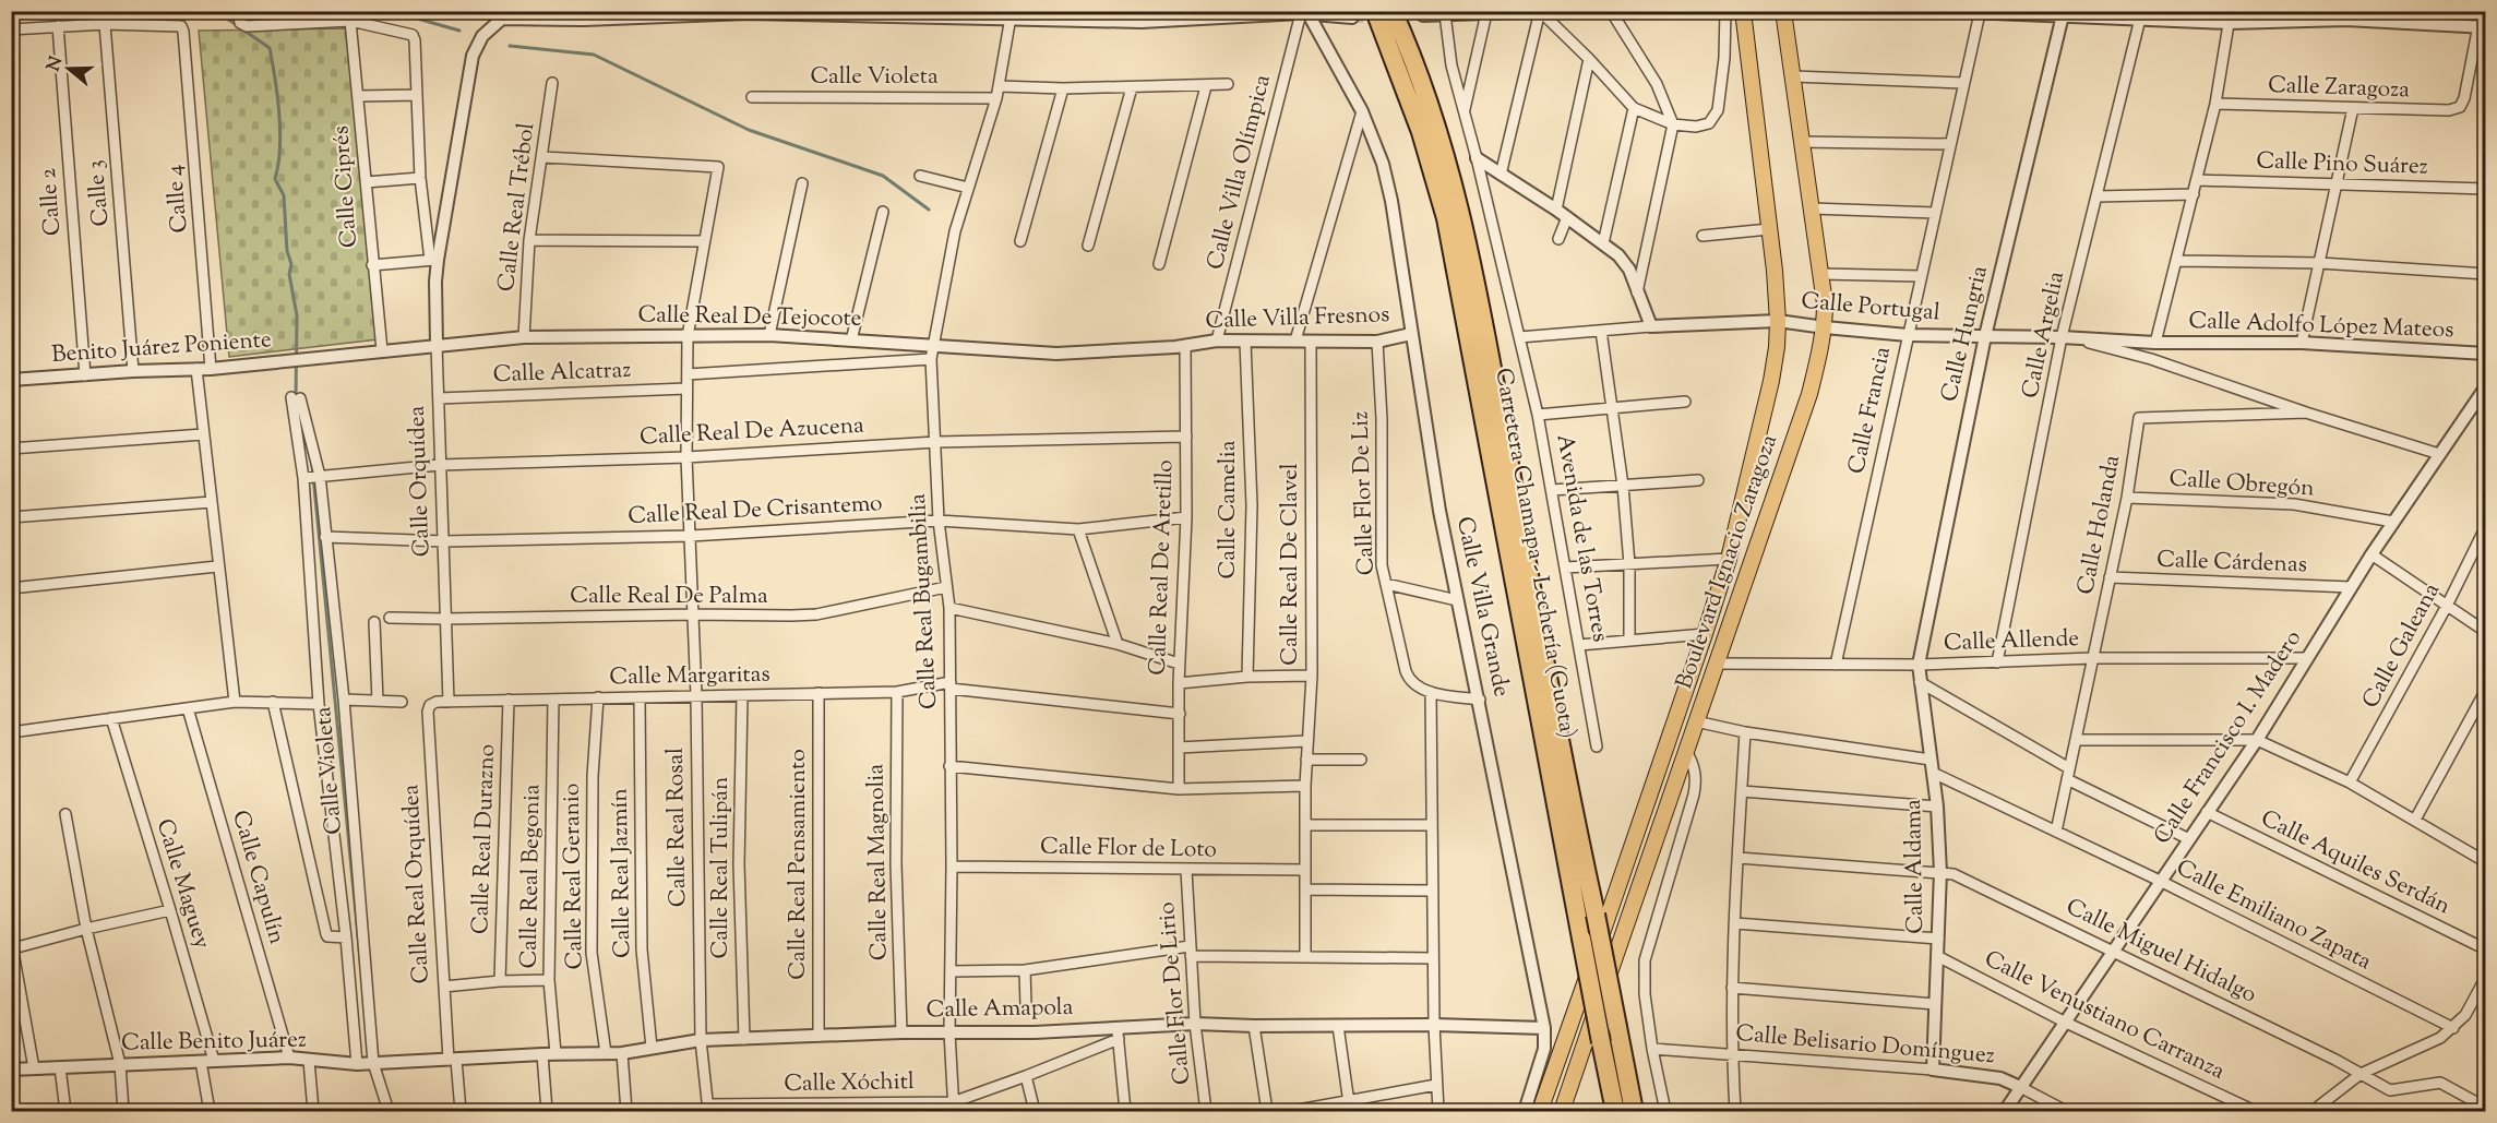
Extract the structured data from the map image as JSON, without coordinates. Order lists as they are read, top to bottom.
{
  "streets": {
    "highway": ["Carretera Chamapa - Lechería (Cuota)"],
    "main road": ["Boulevard Ignacio Zaragoza"],
    "street": [
      "Calle Violeta",
      "Calle Zaragoza",
      "Calle Pino Suárez",
      "Calle Villa Olímpica",
      "Calle Ciprés",
      "Calle 3",
      "Calle 4",
      "Calle 2",
      "Calle Real Trébol",
      "Calle Portugal",
      "Calle Real De Tejocote",
      "Calle Villa Fresnos",
      "Calle Adolfo López Mateos",
      "Calle Hungria",
      "Calle Argelia",
      "Benito Juárez Poniente",
      "Calle Alcatraz",
      "Calle Francia",
      "Calle Real De Azucena",
      "Calle Orquídea",
      "Calle Obregón",
      "Calle Flor De Liz",
      "Calle Camelia",
      "Calle Real De Crisantemo",
      "Calle Holanda",
      "Avenida de las Torres",
      "Calle Cárdenas",
      "Calle Real De Clavel",
      "Calle Real De Aretillo",
      "Calle Real De Palma",
      "Calle Real Bugambilia",
      "Calle Villa Grande",
      "Calle Allende",
      "Calle Galeana",
      "Calle Margaritas",
      "Calle Francisco I. Madero",
      "Calle Real Rosal",
      "Calle Real Durazno",
      "Calle Flor de Loto",
      "Calle Real Magnolia",
      "Calle Aquiles Serdán",
      "Calle Real Pensamiento",
      "Calle Aldama",
      "Calle Real Tulipán",
      "Calle Real Jazmín",
      "Calle Real Begonia",
      "Calle Real Geranio",
      "Calle Capulín",
      "Calle Maguey",
      "Calle Real Orquídea",
      "Calle Emiliano Zapata",
      "Calle Miguel Hidalgo",
      "Calle Flor De Lirio",
      "Calle Amapola",
      "Calle Venustiano Carranza",
      "Calle Benito Juárez",
      "Calle Belisario Domínguez",
      "Calle Xóchitl"
    ]
  },
  "crossings": [
    ["Calle Violeta", "Calle Real De Azucena"],
    ["Calle Violeta", "Calle Real De Crisantemo"],
    ["Calle Violeta", "Calle Real Bugambilia"],
    ["Calle Violeta", "Calle Benito Juárez"],
    ["Calle Villa Olímpica", "Calle Villa Fresnos"],
    ["Calle Villa Olímpica", "Calle Villa Grande"],
    ["Calle Ciprés", "Calle Real De Tejocote"],
    ["Calle 3", "Calle 4"],
    ["Calle 3", "Benito Juárez Poniente"],
    ["Calle 4", "Benito Juárez Poniente"],
    ["Calle 2", "Benito Juárez Poniente"],
    ["Calle Real Trébol", "Calle Real De Tejocote"],
    ["Calle Real Trébol", "Calle Real Rosal"],
    ["Calle Portugal", "Calle Adolfo López Mateos"],
    ["Calle Portugal", "Calle Hungria"],
    ["Calle Portugal", "Calle Argelia"],
    ["Calle Portugal", "Calle Francia"],
    ["Calle Portugal", "Boulevard Ignacio Zaragoza"],
    ["Calle Real De Tejocote", "Calle Villa Fresnos"],
    ["Calle Real De Tejocote", "Benito Juárez Poniente"],
    ["Calle Real De Tejocote", "Calle Orquídea"],
    ["Calle Real De Tejocote", "Calle Real De Aretillo"],
    ["Calle Real De Tejocote", "Calle Real Bugambilia"],
    ["Calle Real De Tejocote", "Calle Real Rosal"],
    ["Calle Villa Fresnos", "Calle Flor De Liz"],
    ["Calle Villa Fresnos", "Calle Camelia"],
    ["Calle Villa Fresnos", "Calle Real De Clavel"],
    ["Calle Villa Fresnos", "Calle Real De Aretillo"],
    ["Calle Villa Fresnos", "Calle Villa Grande"],
    ["Calle Hungria", "Calle Allende"],
    ["Calle Hungria", "Calle Aldama"],
    ["Calle Argelia", "Calle Allende"],
    ["Calle Alcatraz", "Calle Orquídea"],
    ["Calle Alcatraz", "Calle Real Rosal"],
    ["Calle Francia", "Calle Allende"],
    ["Calle Real De Azucena", "Calle Orquídea"],
    ["Calle Real De Azucena", "Calle Real De Aretillo"],
    ["Calle Real De Azucena", "Calle Real Bugambilia"],
    ["Calle Real De Azucena", "Calle Real Rosal"],
    ["Calle Orquídea", "Calle Real De Crisantemo"],
    ["Calle Orquídea", "Calle Real De Palma"],
    ["Calle Orquídea", "Calle Margaritas"],
    ["Calle Obregón", "Calle Holanda"],
    ["Calle Obregón", "Calle Francisco I. Madero"],
    ["Calle Real De Crisantemo", "Calle Real De Aretillo"],
    ["Calle Real De Crisantemo", "Calle Real Bugambilia"],
    ["Calle Real De Crisantemo", "Calle Real Rosal"],
    ["Calle Holanda", "Calle Cárdenas"],
    ["Calle Holanda", "Calle Allende"],
    ["Calle Holanda", "Calle Emiliano Zapata"],
    ["Boulevard Ignacio Zaragoza", "Calle Allende"],
    ["Calle Cárdenas", "Calle Francisco I. Madero"],
    ["Calle Real De Clavel", "Calle Flor de Loto"],
    ["Calle Real De Aretillo", "Calle Margaritas"],
    ["Calle Real De Palma", "Calle Real Bugambilia"],
    ["Calle Real De Palma", "Calle Real Rosal"],
    ["Calle Real Bugambilia", "Calle Margaritas"],
    ["Calle Real Bugambilia", "Calle Flor de Loto"],
    ["Calle Real Bugambilia", "Calle Amapola"],
    ["Calle Real Bugambilia", "Calle Xóchitl"],
    ["Calle Villa Grande", "Calle Amapola"],
    ["Calle Allende", "Calle Francisco I. Madero"],
    ["Calle Allende", "Calle Aldama"],
    ["Calle Margaritas", "Calle Real Rosal"],
    ["Calle Margaritas", "Calle Real Durazno"],
    ["Calle Margaritas", "Calle Real Magnolia"],
    ["Calle Margaritas", "Calle Real Pensamiento"],
    ["Calle Margaritas", "Calle Real Tulipán"],
    ["Calle Margaritas", "Calle Real Jazmín"],
    ["Calle Margaritas", "Calle Real Begonia"],
    ["Calle Margaritas", "Calle Real Geranio"],
    ["Calle Margaritas", "Calle Real Orquídea"],
    ["Calle Francisco I. Madero", "Calle Aquiles Serdán"],
    ["Calle Francisco I. Madero", "Calle Emiliano Zapata"],
    ["Calle Francisco I. Madero", "Calle Miguel Hidalgo"],
    ["Calle Francisco I. Madero", "Calle Venustiano Carranza"],
    ["Calle Francisco I. Madero", "Calle Belisario Domínguez"],
    ["Calle Real Rosal", "Calle Amapola"],
    ["Calle Real Rosal", "Calle Xóchitl"],
    ["Calle Flor de Loto", "Calle Flor De Lirio"],
    ["Calle Real Magnolia", "Calle Amapola"],
    ["Calle Real Pensamiento", "Calle Amapola"],
    ["Calle Aldama", "Calle Emiliano Zapata"],
    ["Calle Aldama", "Calle Miguel Hidalgo"],
    ["Calle Aldama", "Calle Venustiano Carranza"],
    ["Calle Aldama", "Calle Belisario Domínguez"],
    ["Calle Real Tulipán", "Calle Amapola"],
    ["Calle Real Jazmín", "Calle Amapola"],
    ["Calle Real Begonia", "Calle Amapola"],
    ["Calle Real Geranio", "Calle Amapola"],
    ["Calle Capulín", "Calle Benito Juárez"],
    ["Calle Maguey", "Calle Benito Juárez"],
    ["Calle Real Orquídea", "Calle Amapola"],
    ["Calle Real Orquídea", "Calle Benito Juárez"],
    ["Calle Flor De Lirio", "Calle Amapola"],
    ["Calle Amapola", "Calle Benito Juárez"],
    ["Calle Amapola", "Calle Xóchitl"]
  ],
  "north": "left"
}
